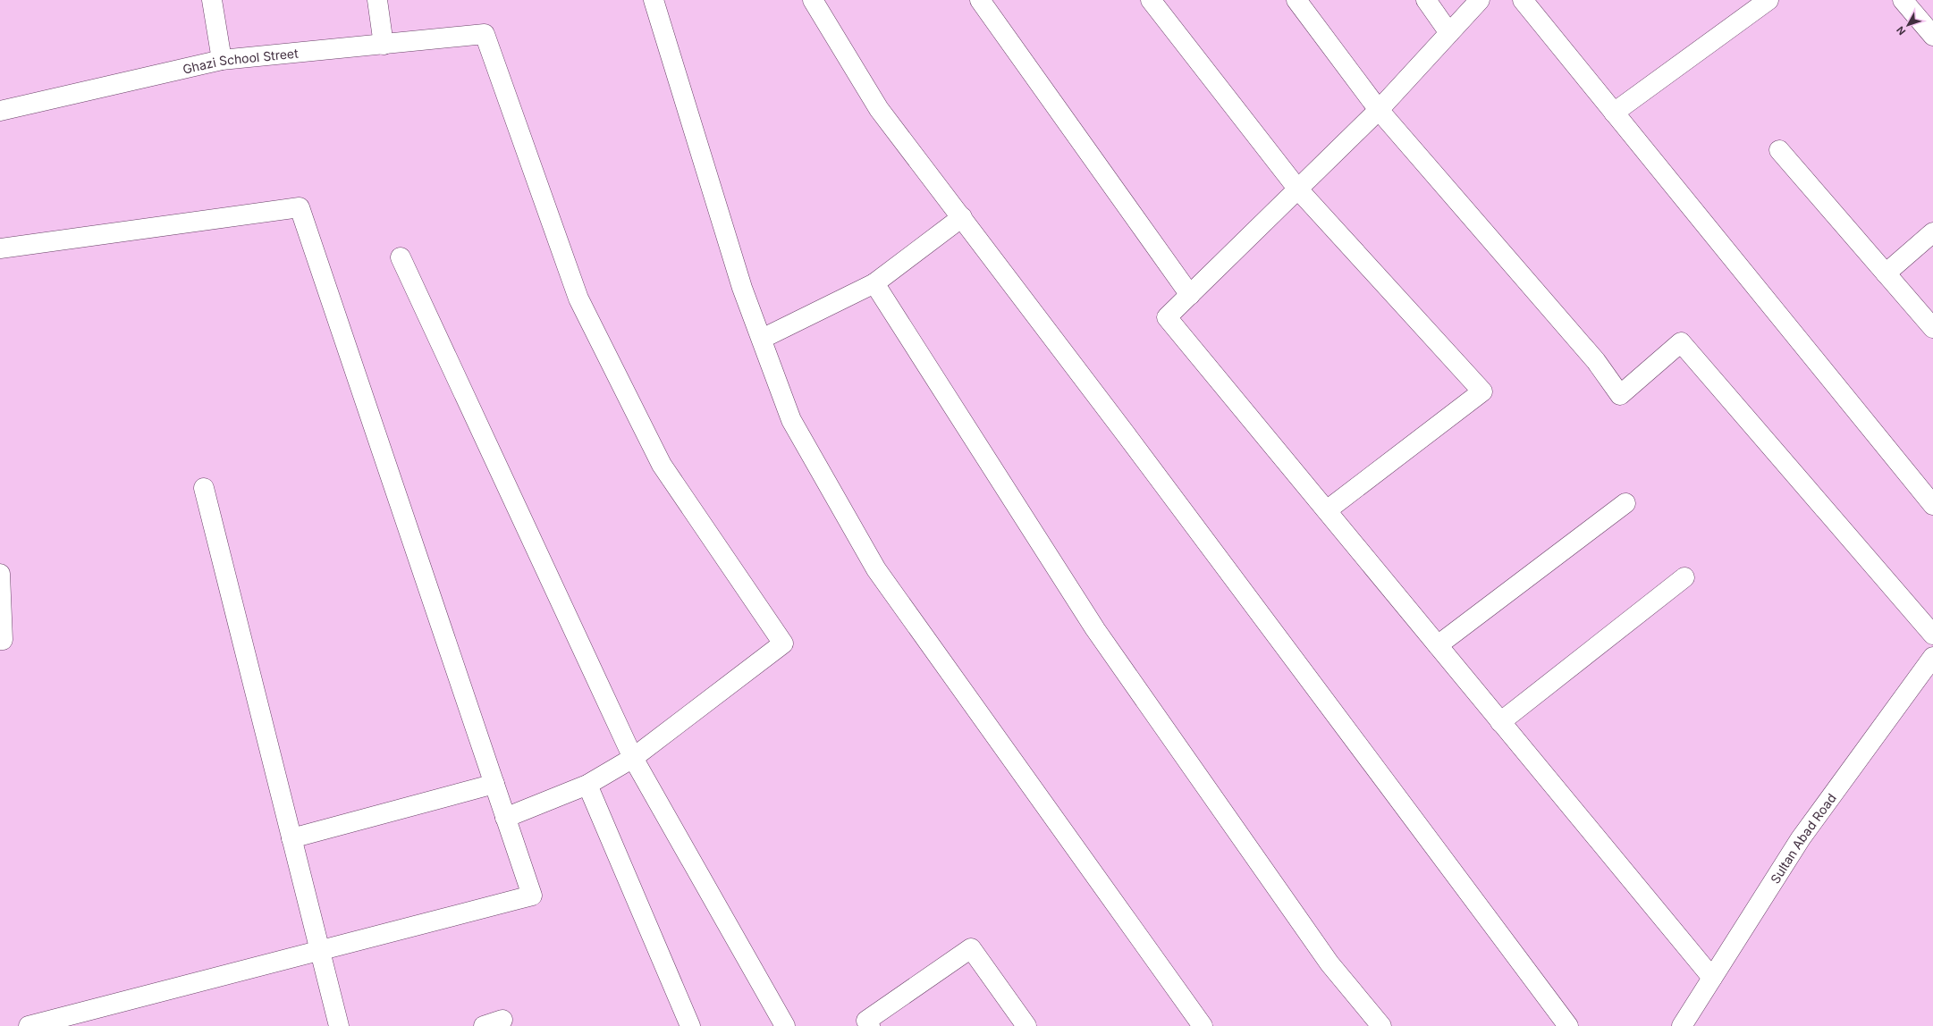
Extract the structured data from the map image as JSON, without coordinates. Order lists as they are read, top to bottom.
{
  "streets": {
    "street": ["Ghazi School Street", "Sultan Abad Road"]
  },
  "north": "bottom left"
}
